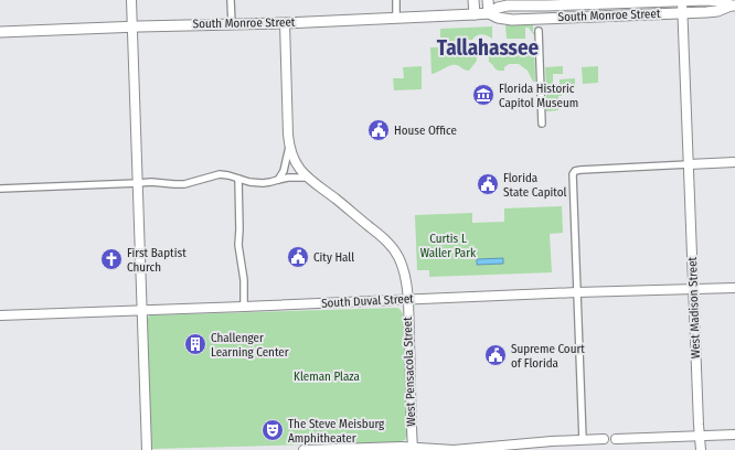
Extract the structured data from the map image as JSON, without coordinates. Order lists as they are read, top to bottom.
{
  "streets": {
    "main road": [
      "South Monroe Street",
      "South Duval Street",
      "West Madison Street",
      "West Pensacola Street"
    ]
  },
  "crossings": [
    ["South Monroe Street", "West Madison Street"],
    ["South Duval Street", "West Madison Street"],
    ["South Duval Street", "West Pensacola Street"]
  ],
  "districts": ["Tallahassee"],
  "parks": ["Curtis L Waller Park", "Kleman Plaza"],
  "places": {
    "museum": ["Florida Historic Capitol Museum"],
    "public building": [
      "House Office",
      "Florida State Capitol",
      "City Hall",
      "Supreme Court of Florida"
    ],
    "church": ["First Baptist Church"],
    "building": ["Challenger Learning Center"],
    "theatre": ["The Steve Meisburg Amphitheater"]
  }
}
